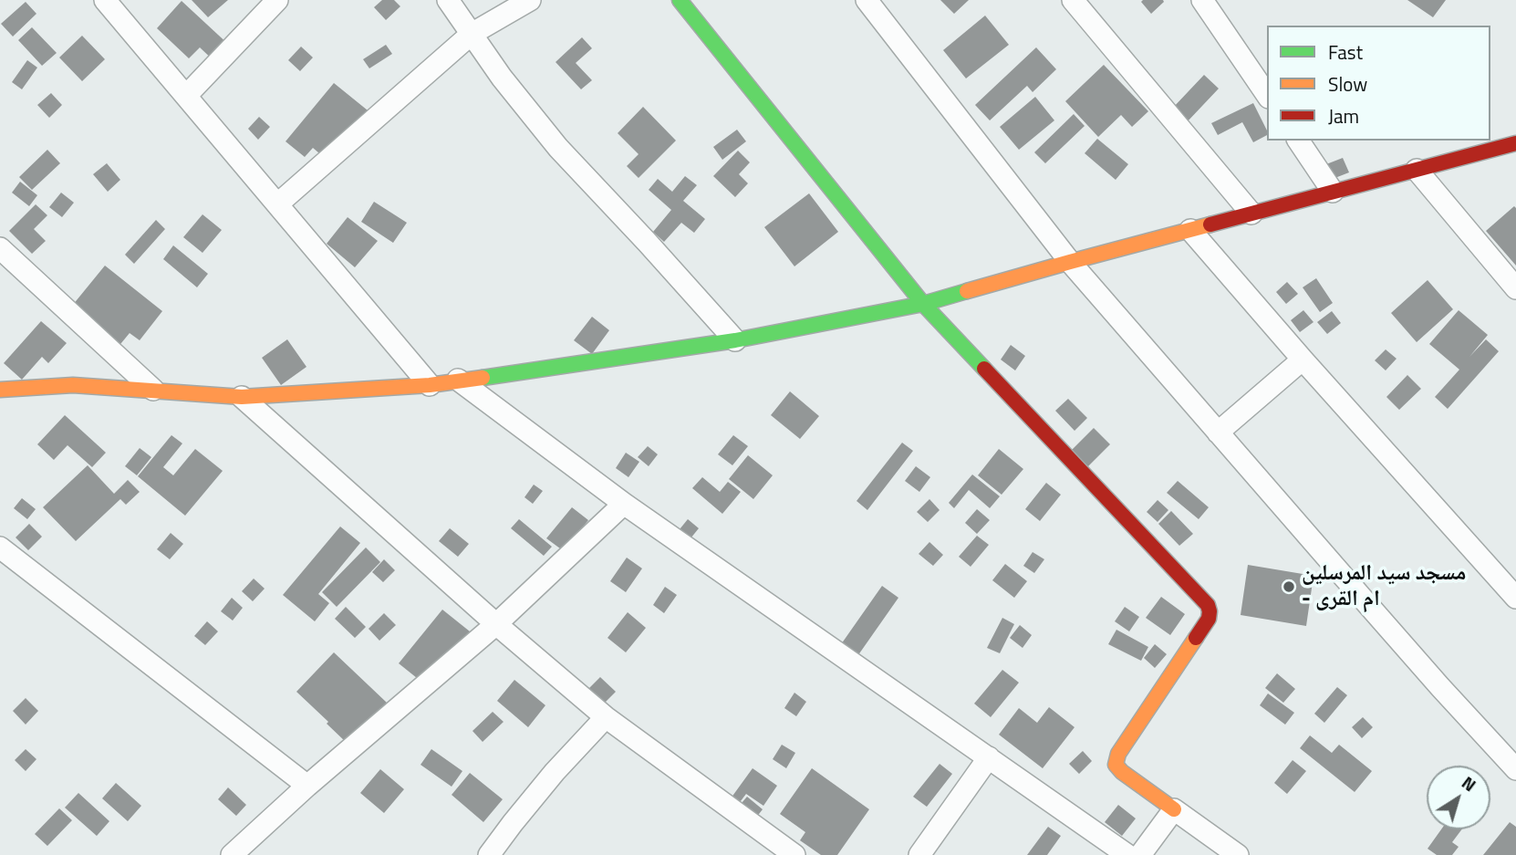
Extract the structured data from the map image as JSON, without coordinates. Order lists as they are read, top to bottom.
{
  "places": ["مسجد سيد المرسلين - ام القرى"],
  "legend": ["Fast", "Slow", "Jam"],
  "north": "top right"
}
